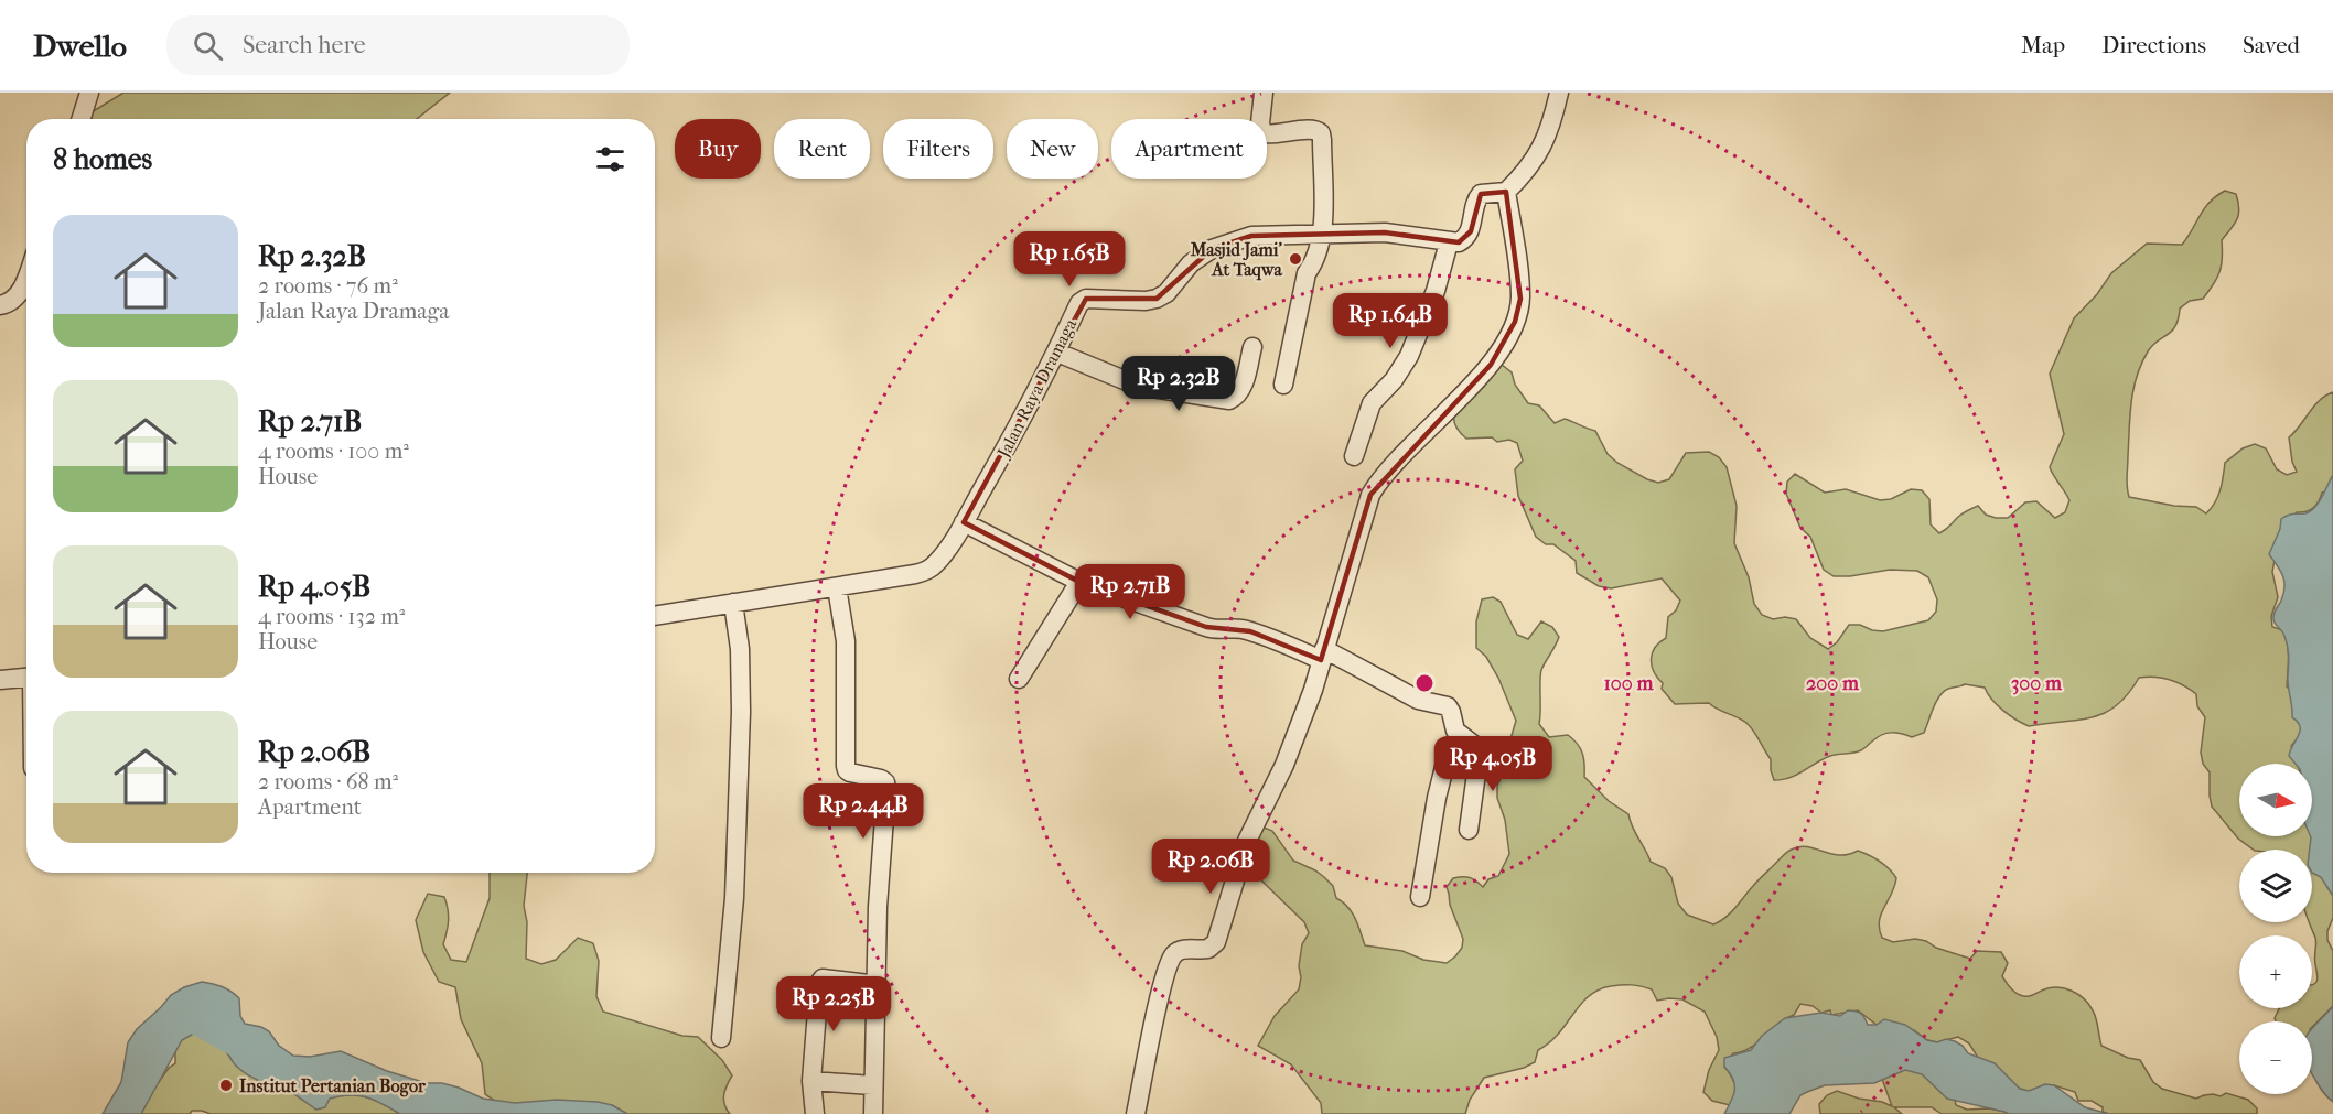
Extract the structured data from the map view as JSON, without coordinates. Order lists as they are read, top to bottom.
{
  "streets": {
    "street": ["Jalan Raya Dramaga"]
  },
  "places": ["Masjid Jami' At Taqwa", "Institut Pertanian Bogor"],
  "north": "right",
  "page": {
    "header": "Dwello",
    "search": "Search here",
    "nav": ["Map", "Directions", "Saved"],
    "chip": [
      "Buy",
      "Rent",
      "Filters",
      "New",
      "Apartment"
    ],
    "heading": "8 homes",
    "list": [
      {
        "name": "Rp 2.32B",
        "note": "2 rooms · 76 m² · Jalan Raya Dramaga"
      },
      {
        "name": "Rp 2.71B",
        "note": "4 rooms · 100 m² · House"
      },
      {
        "name": "Rp 4.05B",
        "note": "4 rooms · 132 m² · House"
      },
      {
        "name": "Rp 2.06B",
        "note": "2 rooms · 68 m² · Apartment"
      }
    ],
    "price": [
      "Rp 1.65B",
      "Rp 1.64B",
      "Rp 2.32B",
      "Rp 2.71B",
      "Rp 4.05B",
      "Rp 2.44B",
      "Rp 2.06B",
      "Rp 2.25B"
    ],
    "map_buttons": ["+", "−"]
  },
  "rings": ["100 m", "200 m", "300 m"]
}
